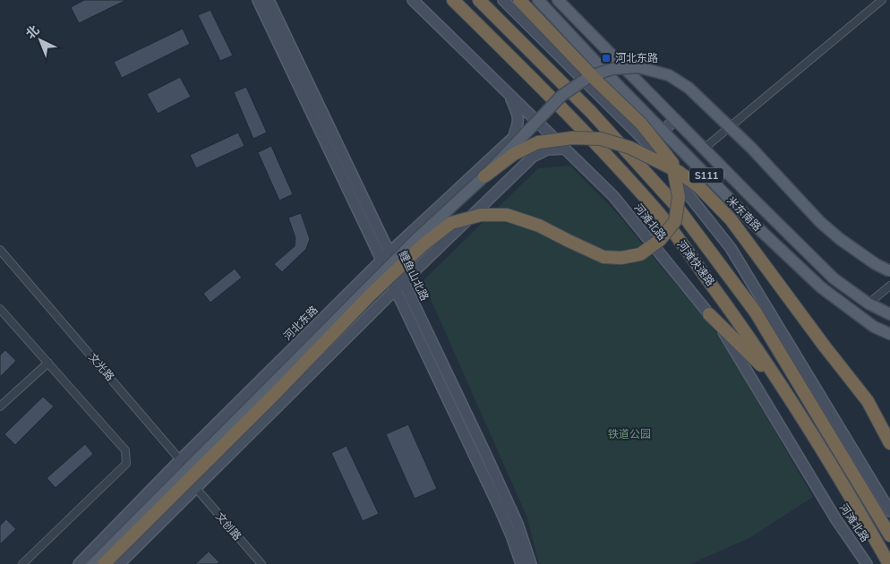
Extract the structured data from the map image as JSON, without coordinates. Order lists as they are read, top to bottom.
{
  "streets": {
    "highway": ["河滩快速路"],
    "main road": [
      "S111",
      "米东南路",
      "河滩北路",
      "鲤鱼山北路",
      "河北东路"
    ],
    "street": ["文光路", "文创路"]
  },
  "crossings": [
    ["河滩北路", "河北东路"],
    ["鲤鱼山北路", "河北东路"],
    ["河北东路", "文光路"],
    ["文光路", "文创路"]
  ],
  "parks": ["铁道公园"],
  "places": {
    "transit": ["河北东路"]
  },
  "north": "top left"
}
